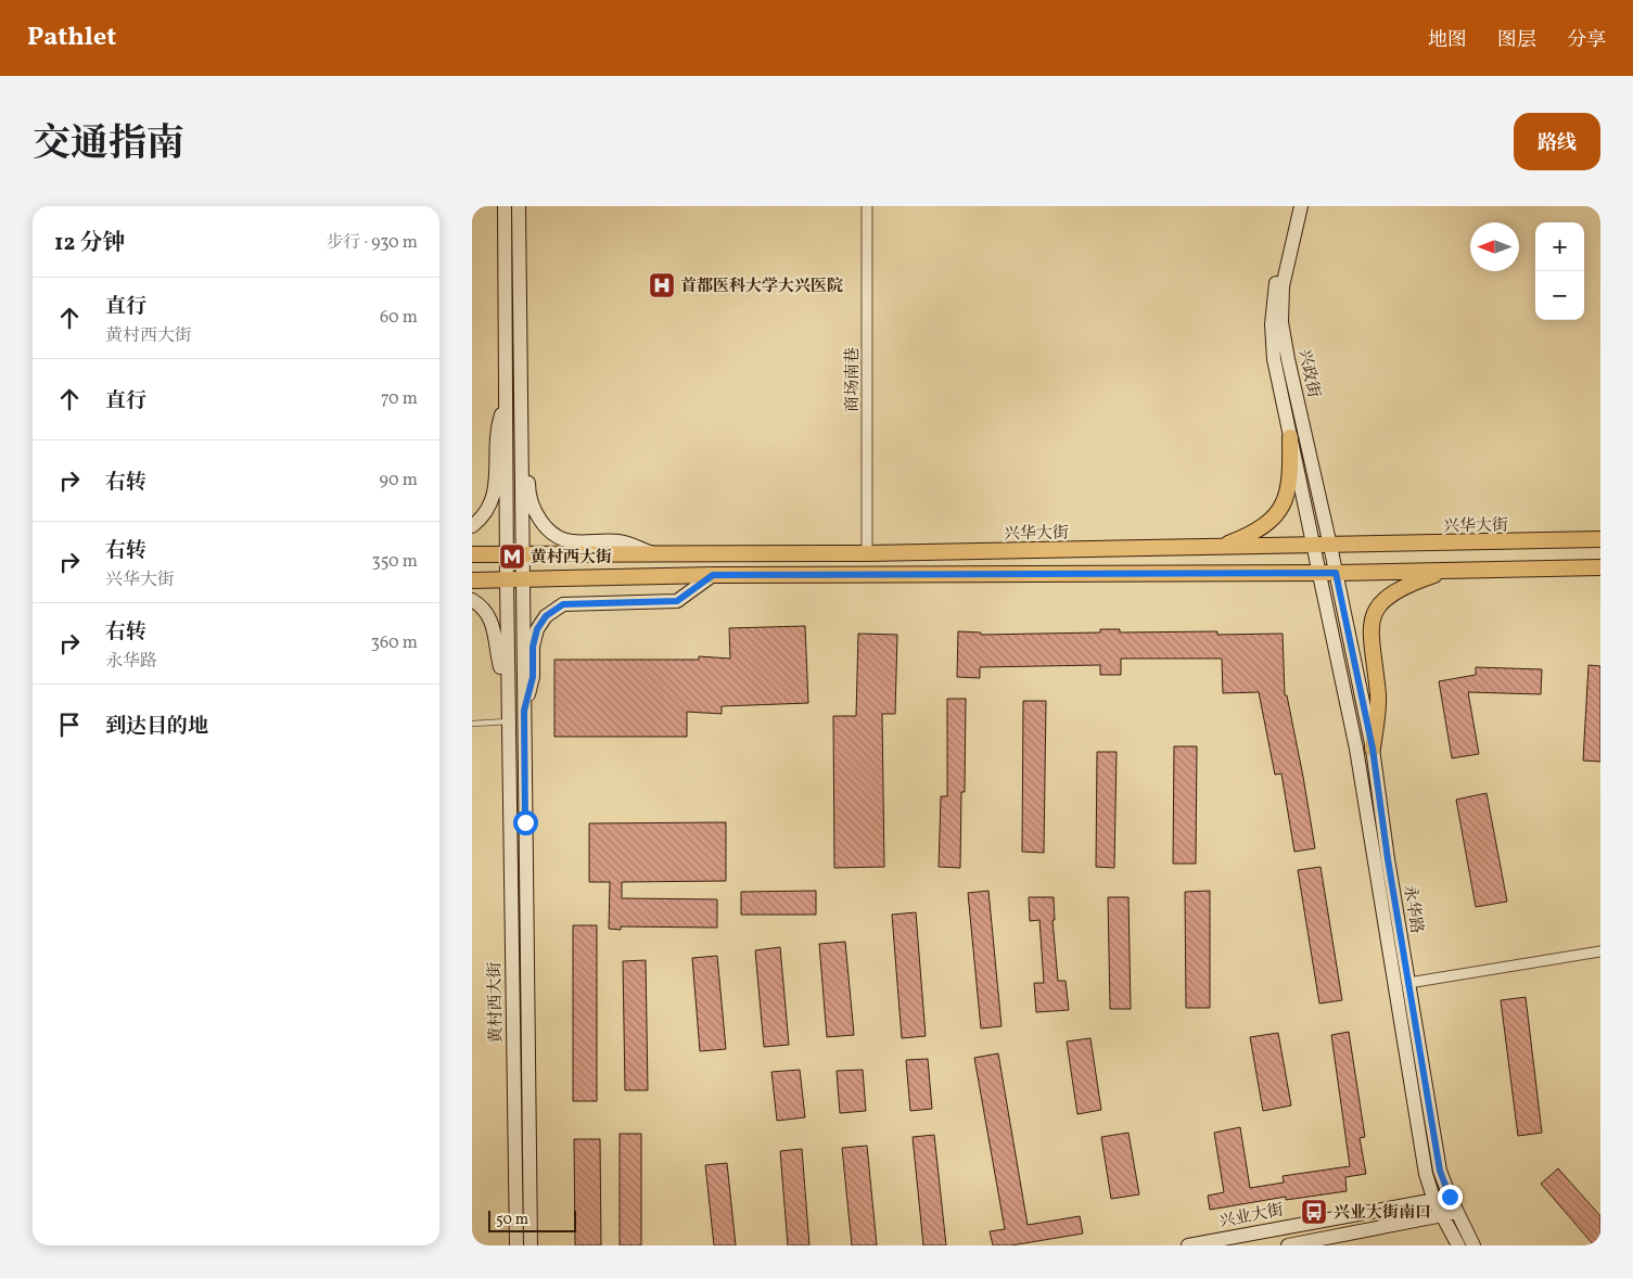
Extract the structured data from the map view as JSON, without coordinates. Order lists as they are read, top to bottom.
{
  "streets": {
    "main road": ["兴华大街"],
    "street": [
      "兴政街",
      "商场南巷",
      "永华路",
      "黄村西大街",
      "兴业大街"
    ]
  },
  "crossings": [
    ["兴政街", "兴华大街"],
    ["兴政街", "永华路"],
    ["商场南巷", "兴华大街"],
    ["兴华大街", "永华路"],
    ["兴华大街", "黄村西大街"],
    ["永华路", "兴业大街"]
  ],
  "places": {
    "hospital": ["首都医科大学大兴医院"],
    "metro station": ["黄村西大街"],
    "bus stop": ["兴业大街南口"]
  },
  "scale_bar": "50 m",
  "north": "left",
  "page": {
    "header": "Pathlet",
    "nav": ["地图", "图层", "分享"],
    "title": "交通指南",
    "buttons": "路线",
    "heading": ["12 分钟", "步行 · 930 m"],
    "map_buttons": ["+", "−"],
    "list": [
      ["直行", "黄村西大街", "60 m"],
      ["直行", "70 m"],
      ["右转", "90 m"],
      ["右转", "兴华大街", "350 m"],
      ["右转", "永华路", "360 m"],
      "到达目的地"
    ],
    "scale": "50 m"
  }
}
